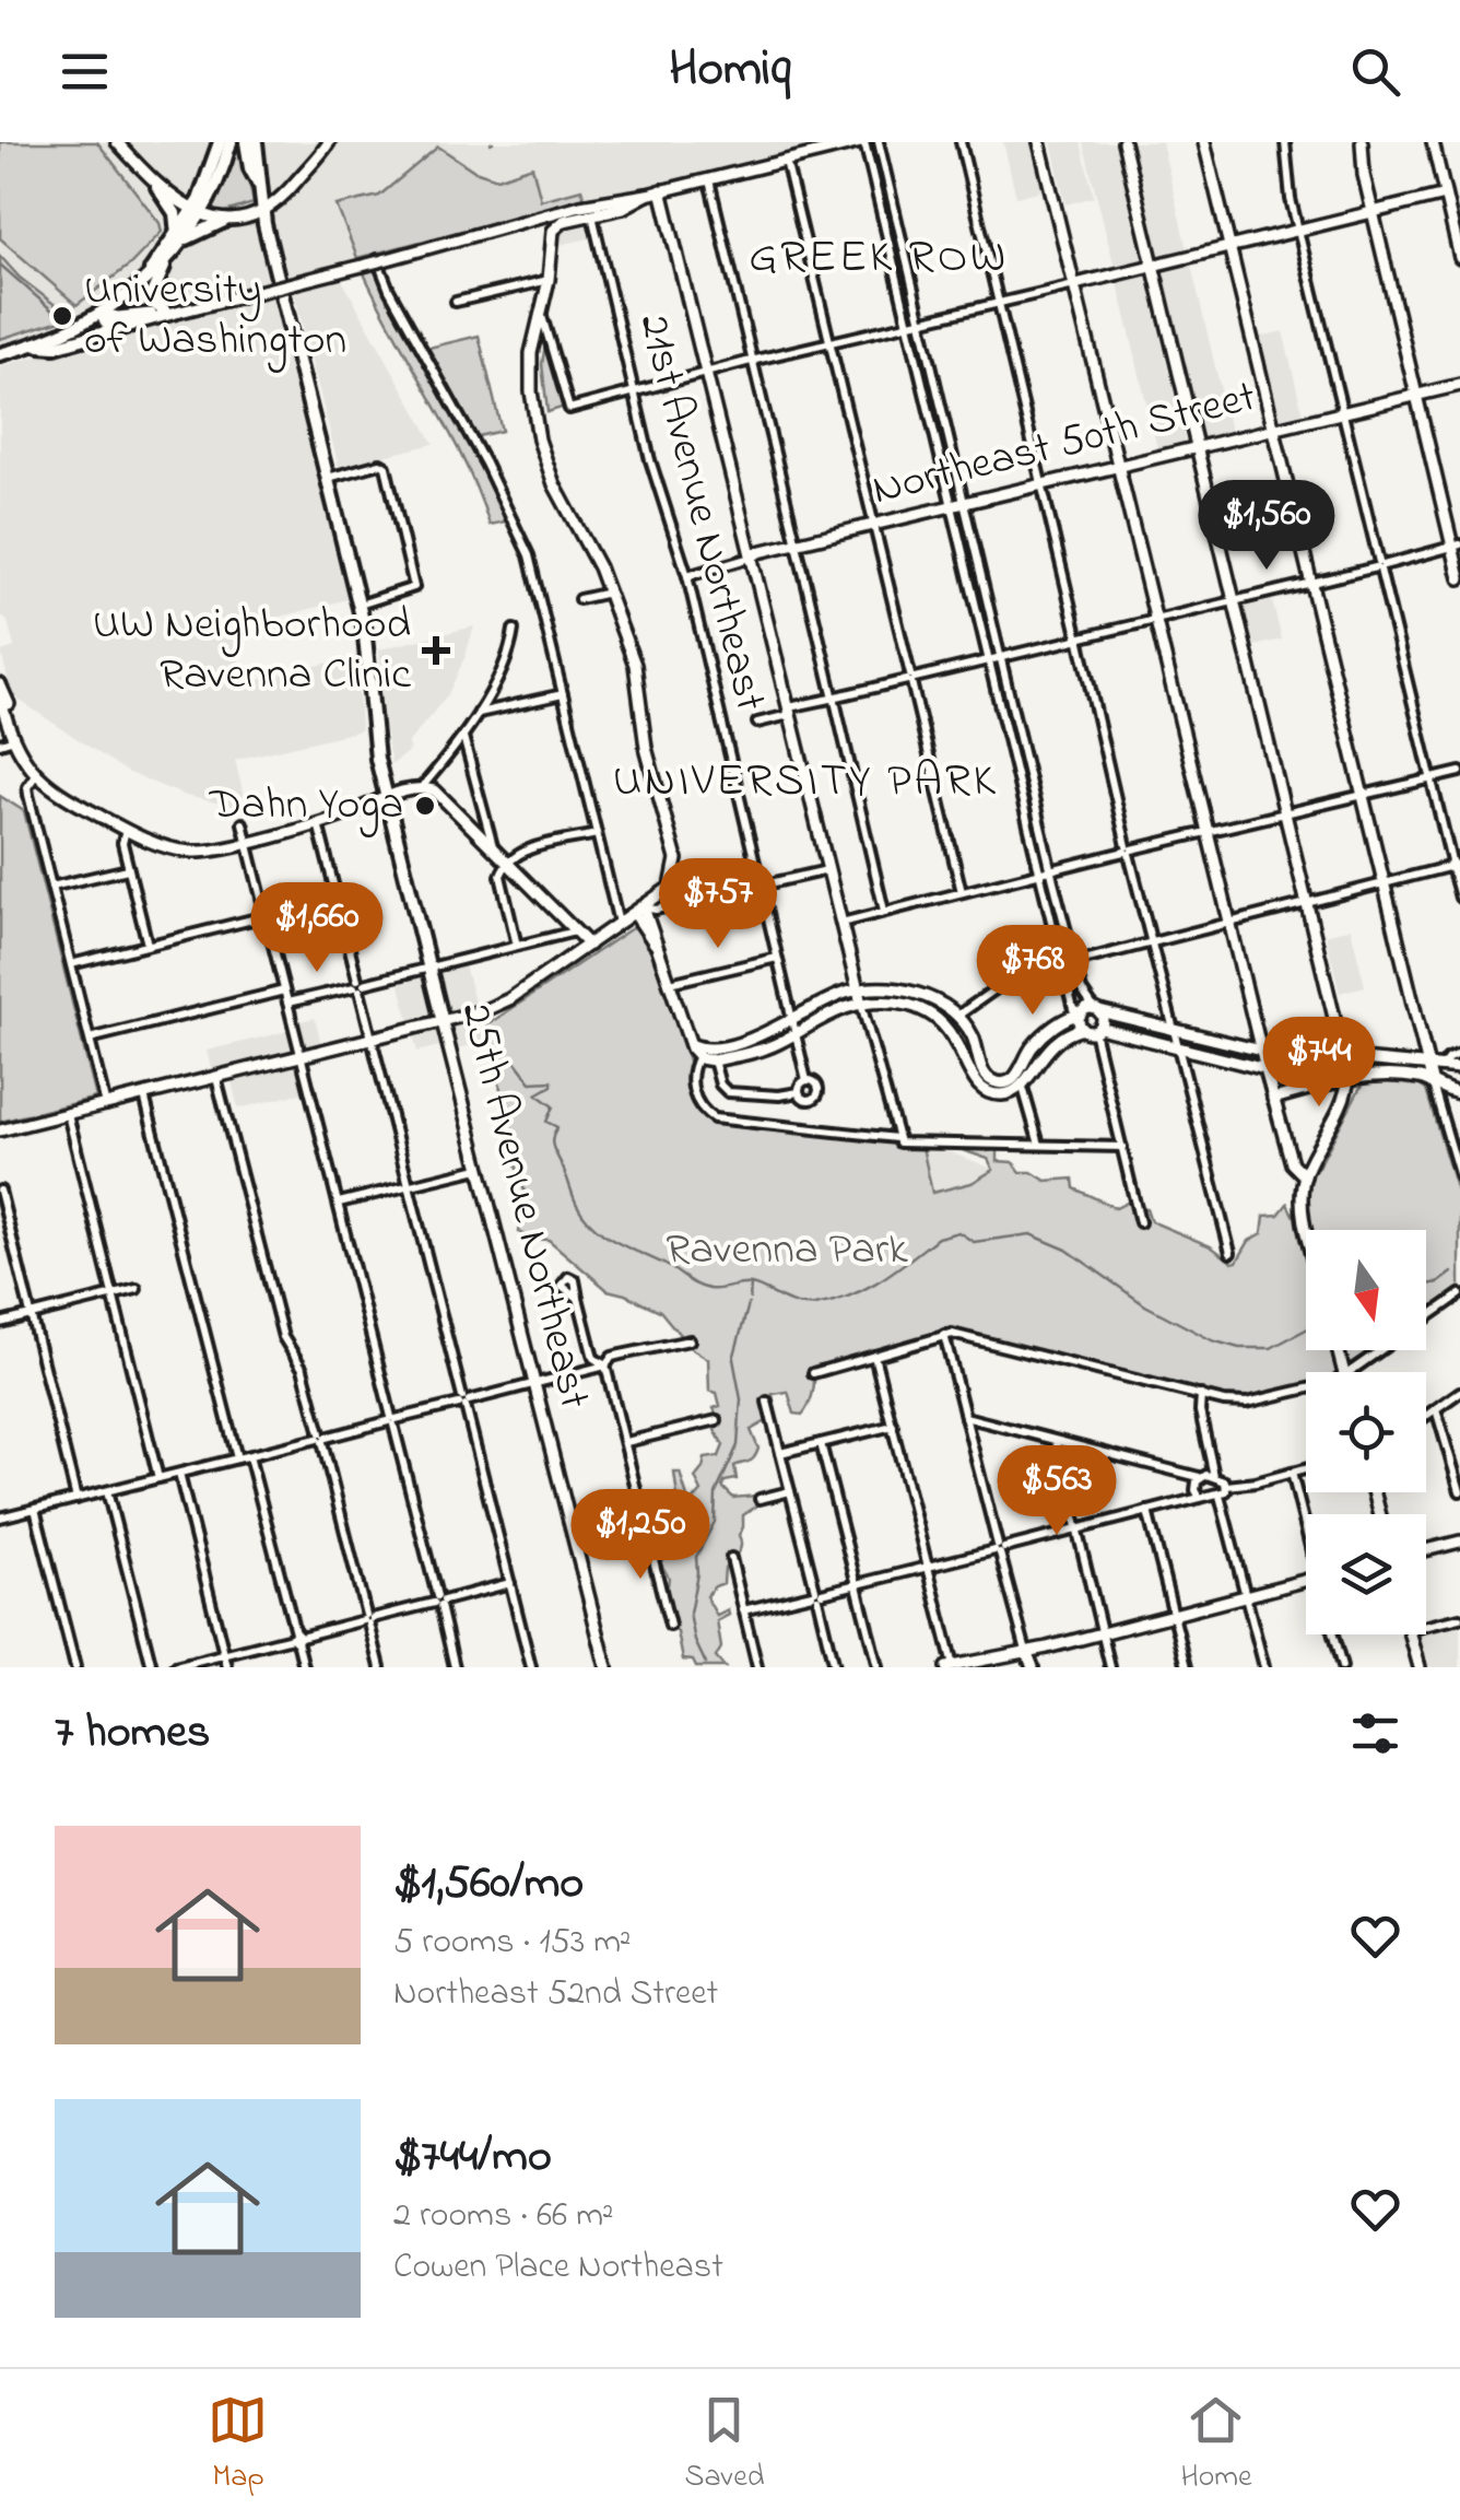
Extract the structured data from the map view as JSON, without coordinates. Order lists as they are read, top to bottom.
{
  "streets": {
    "main road": ["Northeast 50th Street", "25th Avenue Northeast"],
    "street": ["21st Avenue Northeast"]
  },
  "crossings": [
    ["Northeast 50th Street", "21st Avenue Northeast"]
  ],
  "districts": ["GREEK ROW", "UNIVERSITY PARK"],
  "parks": ["Ravenna Park"],
  "places": {
    "other": ["University of Washington", "Dahn Yoga"],
    "health": ["UW Neighborhood Ravenna Clinic"]
  },
  "north": "bottom",
  "page": {
    "header": "Homiq",
    "price": [
      "$1,560",
      "$757",
      "$1,660",
      "$768",
      "$744",
      "$563",
      "$1,250"
    ],
    "heading": "7 homes",
    "list": [
      {
        "name": "$1,560/mo",
        "note": "5 rooms · 153 m² · Northeast 52nd Street"
      },
      {
        "name": "$744/mo",
        "note": "2 rooms · 66 m² · Cowen Place Northeast"
      }
    ],
    "tabs": ["Map", "Saved", "Home"]
  }
}
